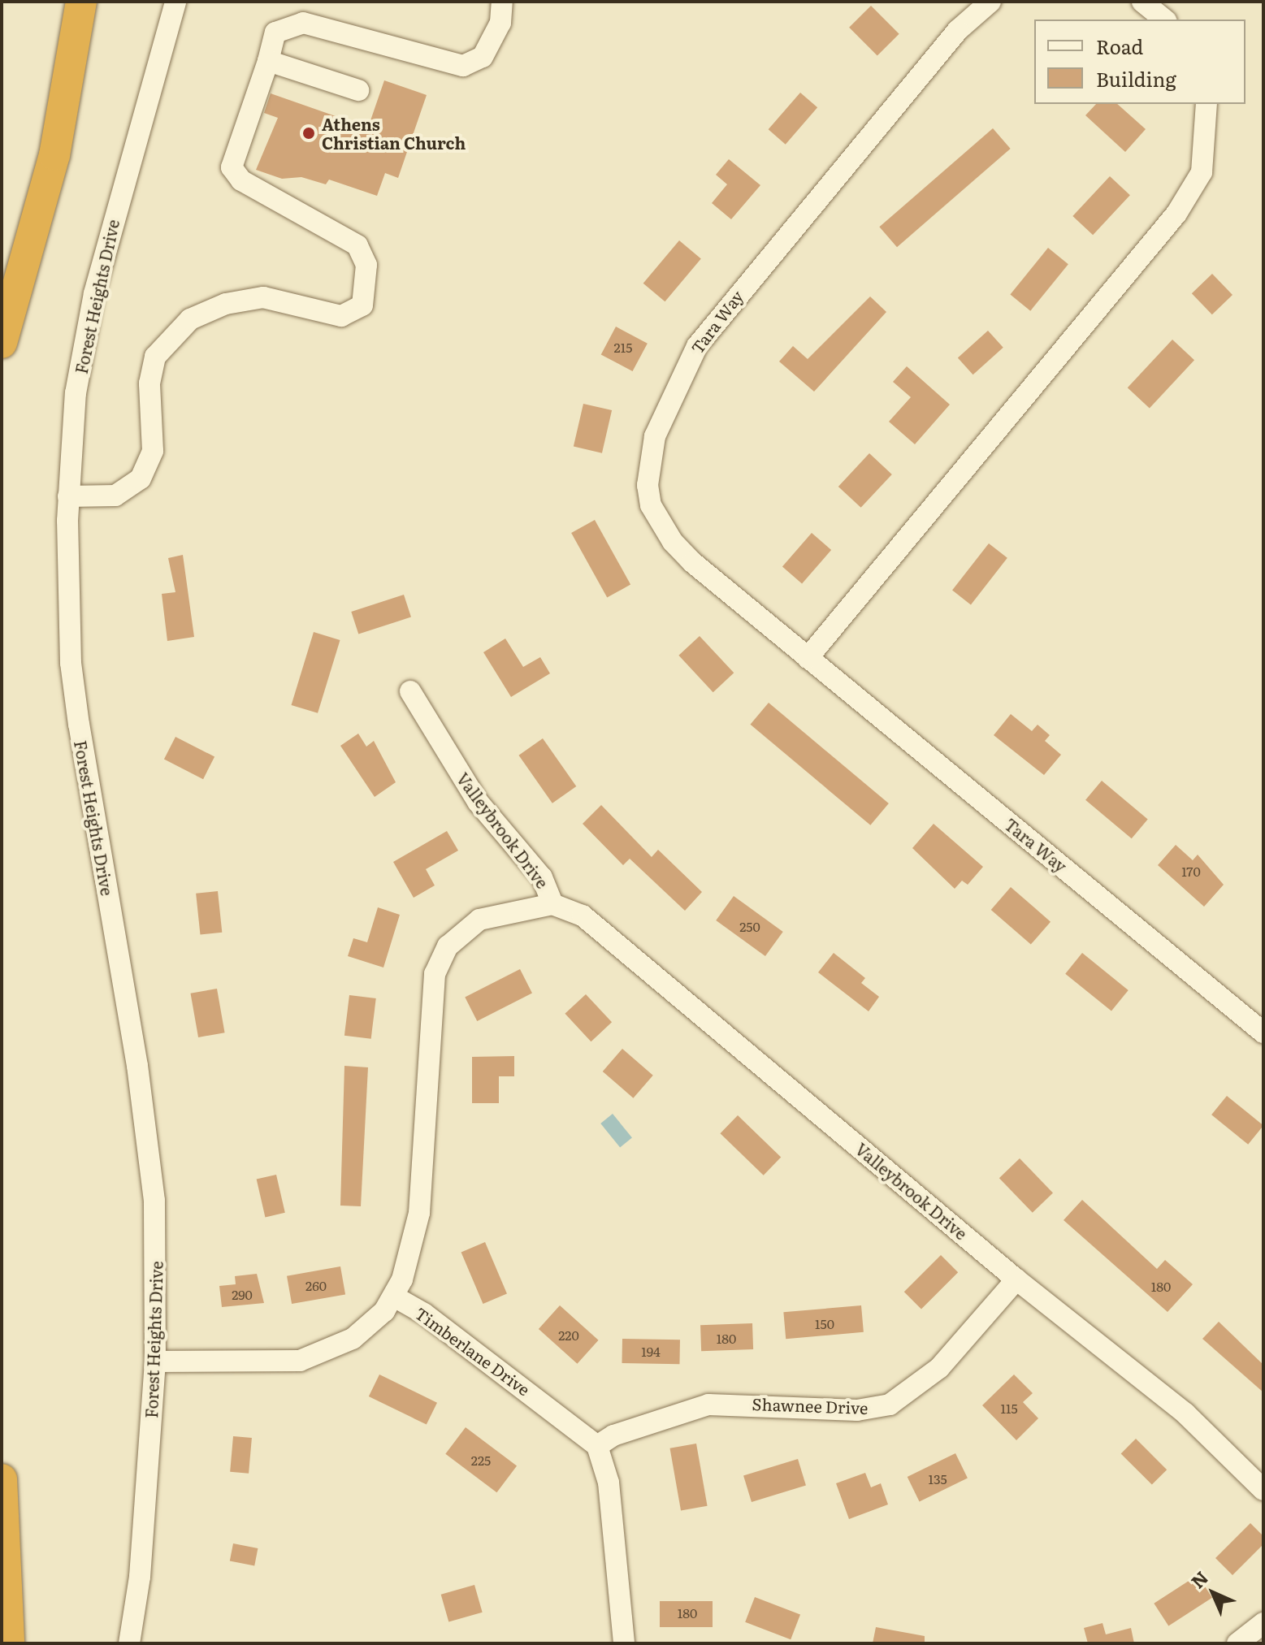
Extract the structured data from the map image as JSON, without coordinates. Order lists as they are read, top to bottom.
{
  "streets": {
    "street": [
      "Forest Heights Drive",
      "Tara Way",
      "Valleybrook Drive",
      "Timberlane Drive",
      "Shawnee Drive"
    ]
  },
  "crossings": [
    ["Valleybrook Drive", "Timberlane Drive"],
    ["Valleybrook Drive", "Shawnee Drive"],
    ["Timberlane Drive", "Shawnee Drive"]
  ],
  "places": ["Athens Christian Church"],
  "house_numbers": [
    "215",
    "170",
    "250",
    "260",
    "180",
    "290",
    "150",
    "220",
    "180",
    "194",
    "115",
    "225",
    "135",
    "180"
  ],
  "legend": ["Road", "Building"],
  "north": "top left"
}
